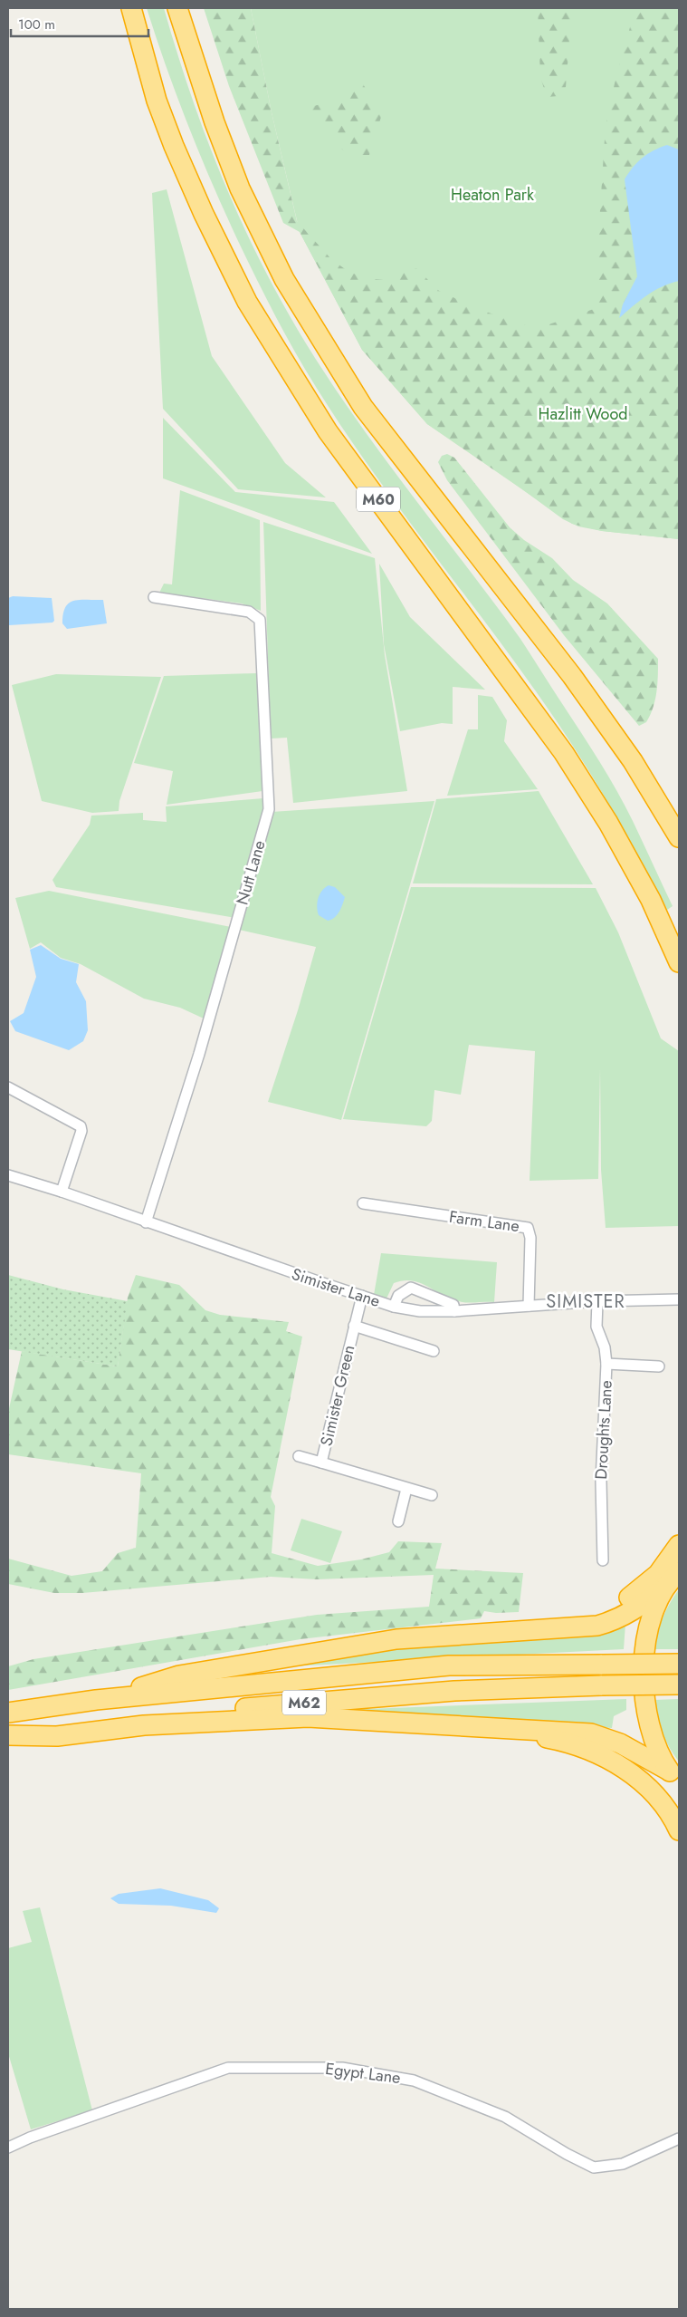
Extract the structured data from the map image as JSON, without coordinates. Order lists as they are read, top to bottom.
{
  "streets": {
    "highway": ["M60", "M62"],
    "street": [
      "Nutt Lane",
      "Farm Lane",
      "Simister Lane",
      "Simister Green",
      "Droughts Lane",
      "Egypt Lane"
    ]
  },
  "crossings": [
    ["Nutt Lane", "Simister Lane"],
    ["Farm Lane", "Simister Lane"],
    ["Simister Lane", "Simister Green"],
    ["Simister Lane", "Droughts Lane"]
  ],
  "districts": ["SIMISTER"],
  "parks": ["Heaton Park", "Hazlitt Wood"],
  "scale_bar": "100 m"
}
